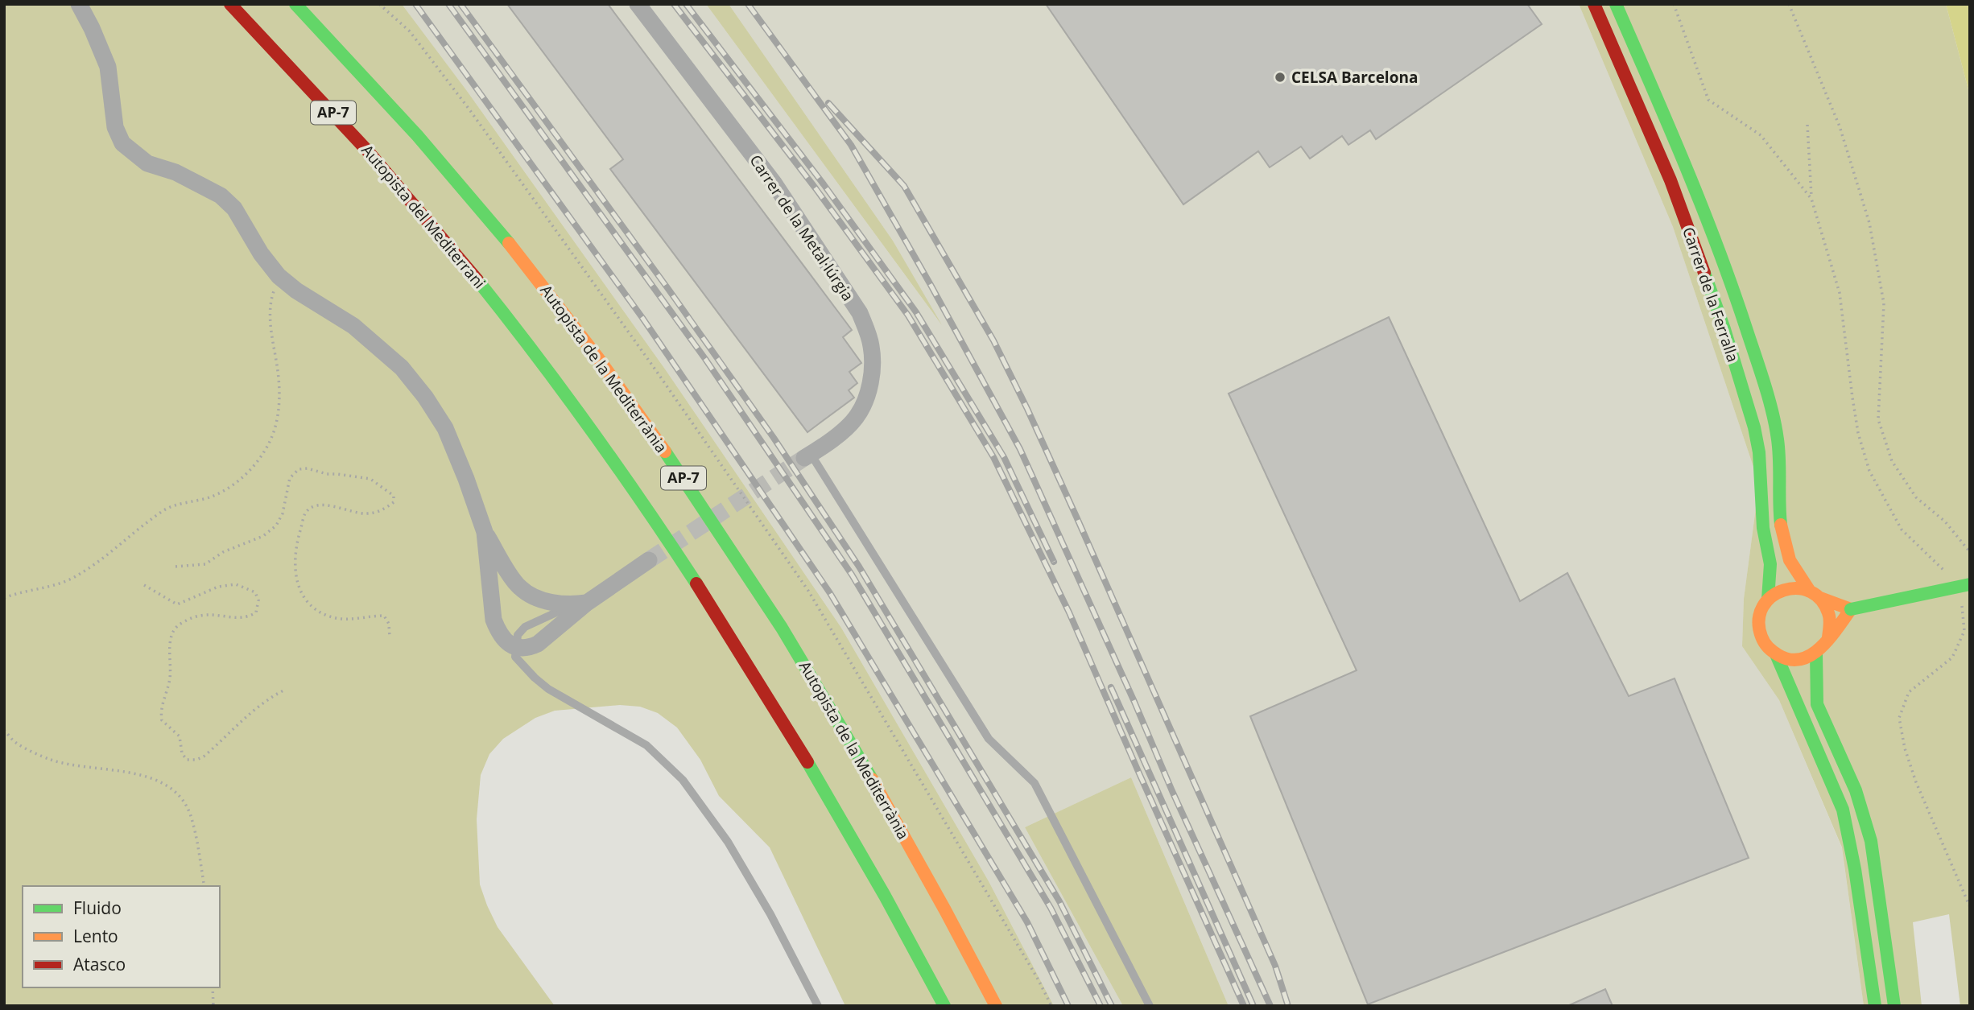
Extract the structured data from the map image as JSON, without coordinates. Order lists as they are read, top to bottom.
{
  "streets": {
    "main road": [
      "AP-7",
      "Autopista del Mediterrani",
      "Carrer de la Ferralla",
      "Autopista de la Mediterrània"
    ],
    "street": ["Carrer de la Metal·lúrgia"]
  },
  "places": ["CELSA Barcelona"],
  "legend": ["Fluido", "Lento", "Atasco"]
}
